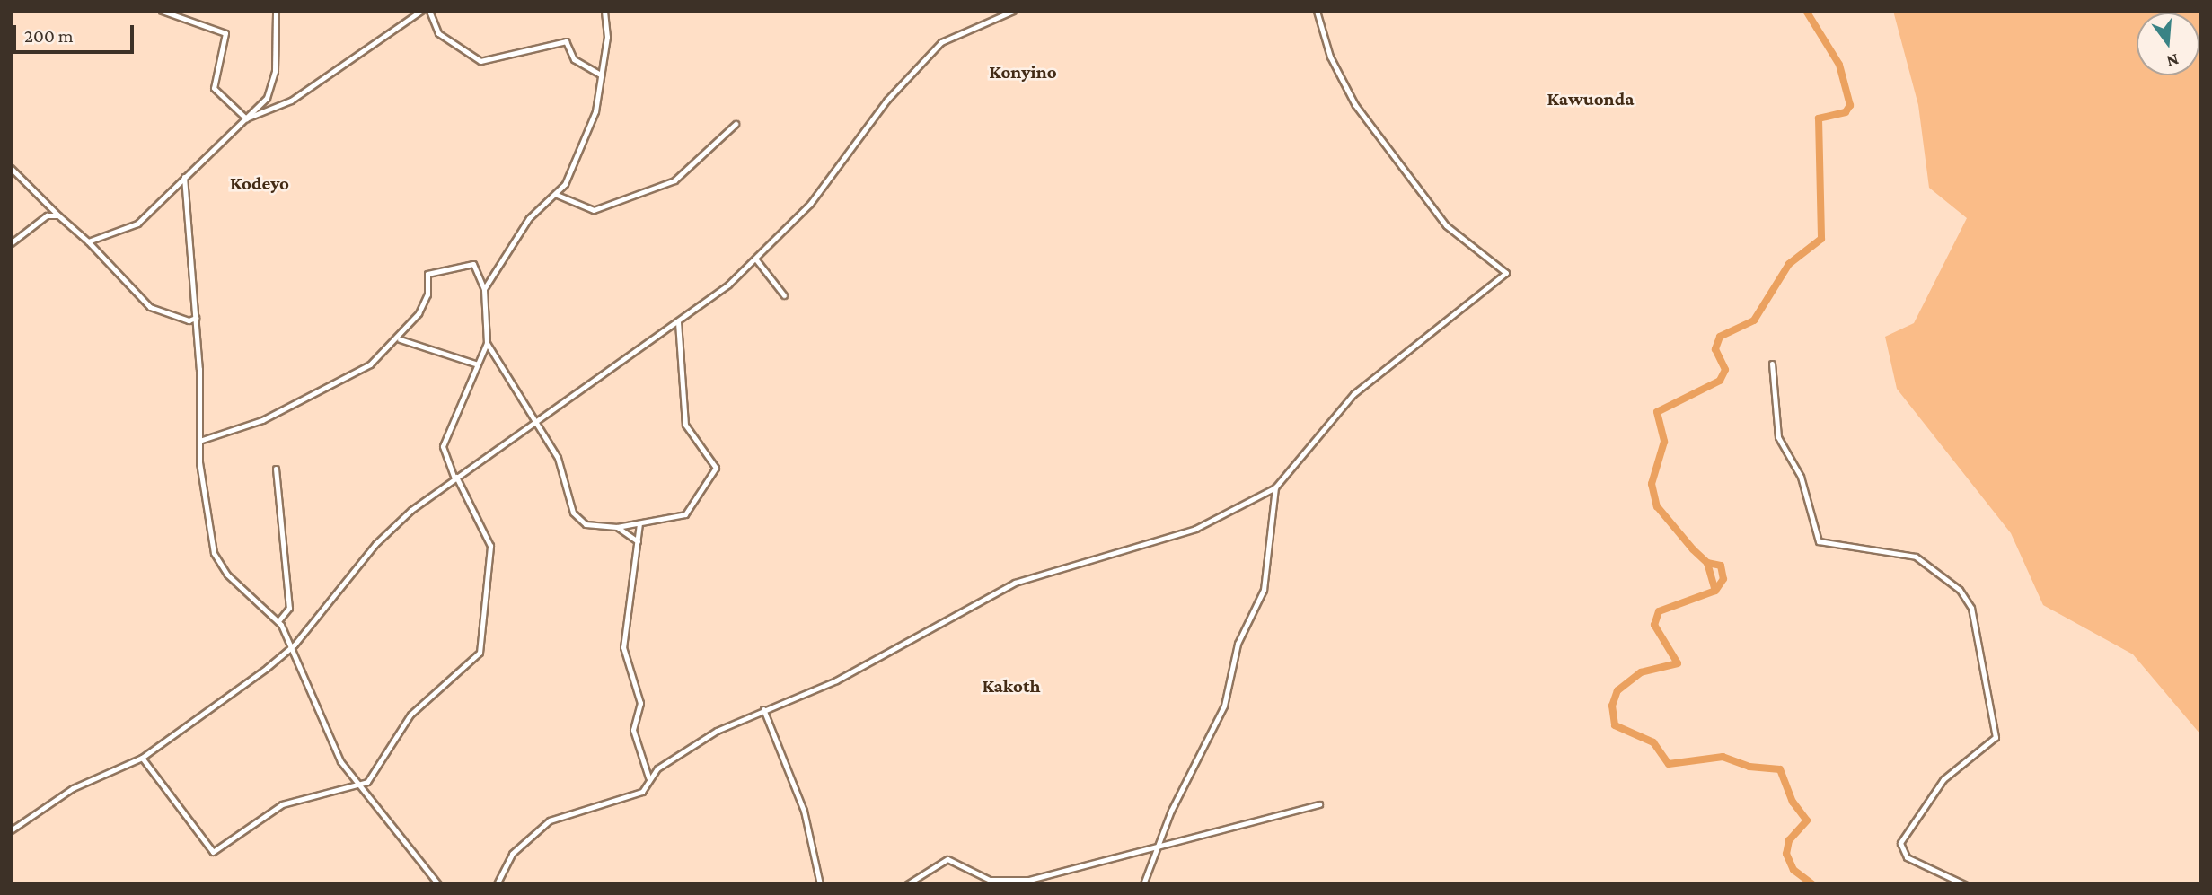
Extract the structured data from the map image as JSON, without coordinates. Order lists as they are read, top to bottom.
{
  "districts": [
    "Konyino",
    "Kawuonda",
    "Kodeyo",
    "Kakoth"
  ],
  "scale_bar": "200 m",
  "north": "bottom"
}
